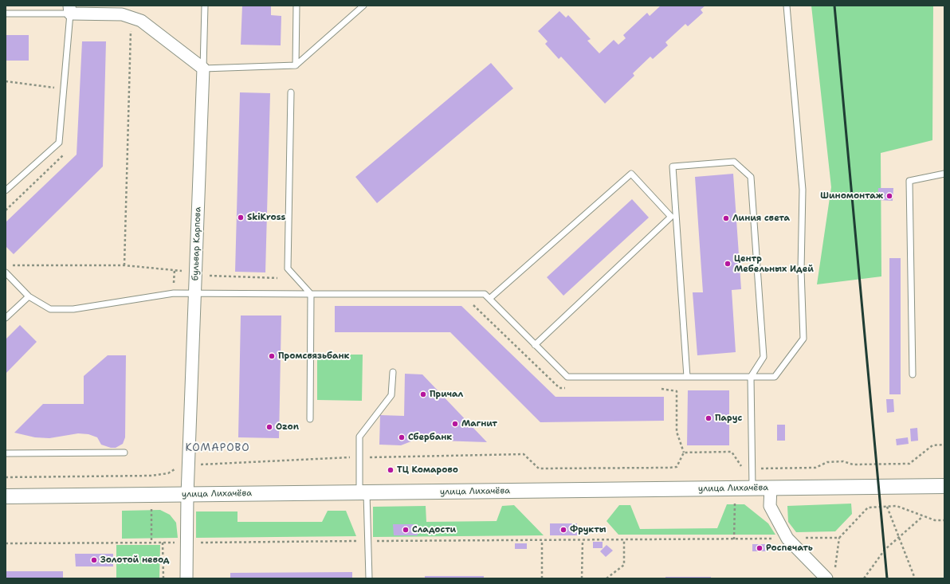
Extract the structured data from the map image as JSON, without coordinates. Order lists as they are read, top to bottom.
{
  "streets": {
    "street": ["бульвар Карпова", "улица Лихачёва"]
  },
  "crossings": [
    ["бульвар Карпова", "улица Лихачёва"]
  ],
  "districts": ["КОМАРОВО"],
  "places": [
    "Шиномонтаж",
    "SkiKross",
    "Линия света",
    "Центр Мебельных Идей",
    "Промсвязьбанк",
    "Причал",
    "Парус",
    "Магнит",
    "Ozon",
    "Сбербанк",
    "ТЦ Комарово",
    "Сладости",
    "Фрукты",
    "Роспечать",
    "Золотой невод"
  ]
}
